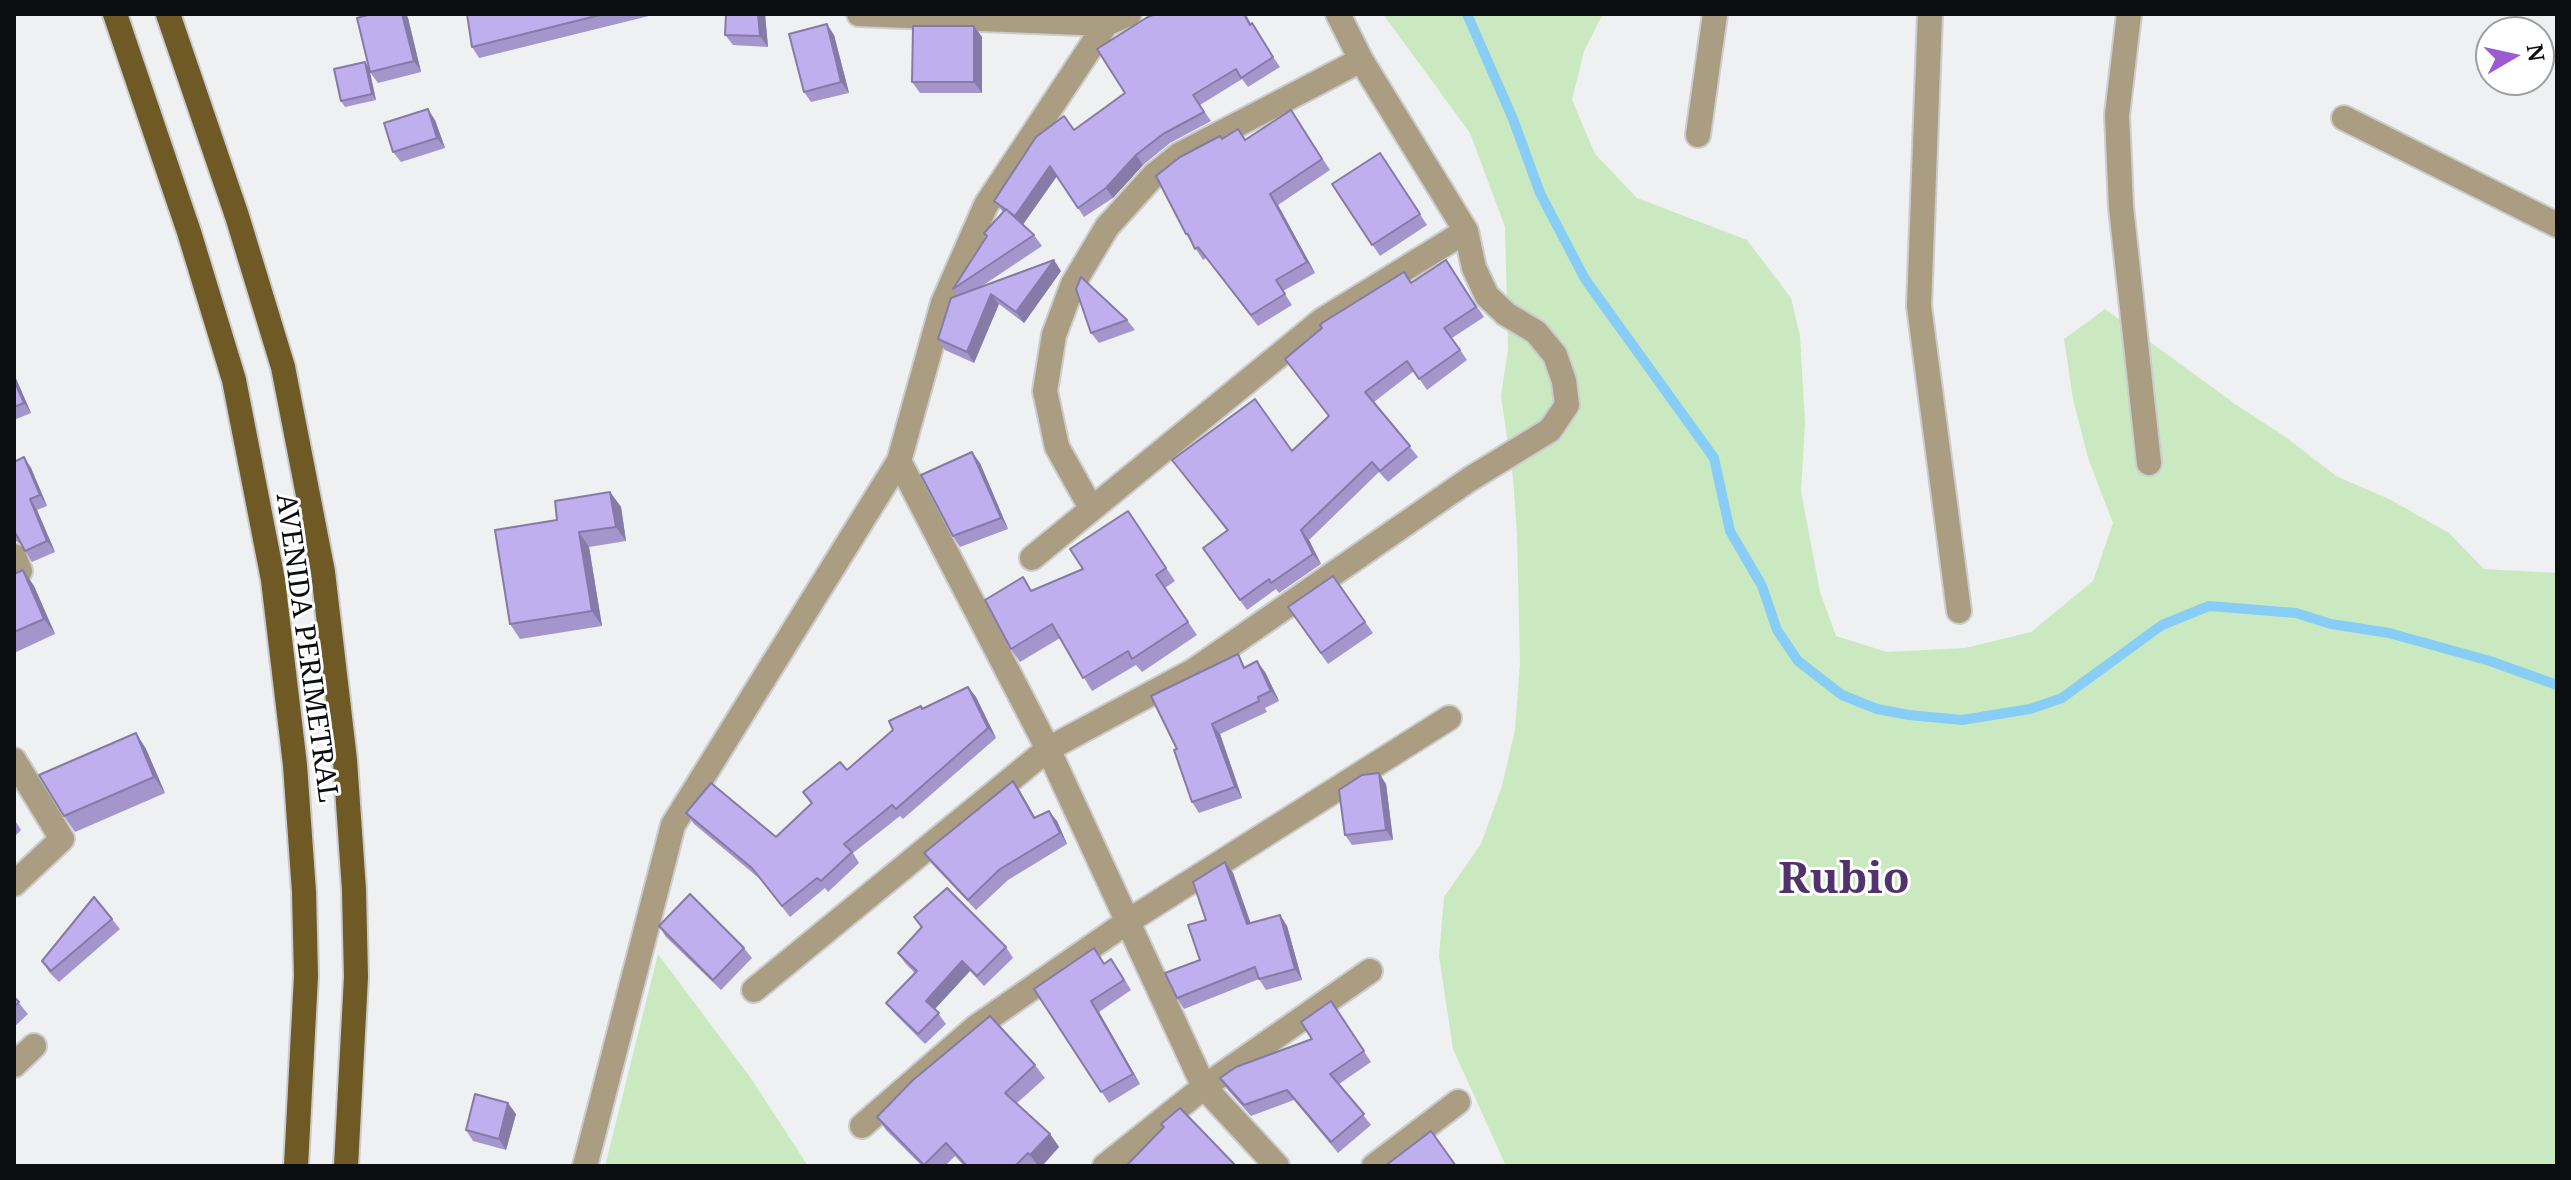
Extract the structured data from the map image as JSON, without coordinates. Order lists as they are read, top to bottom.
{
  "streets": {
    "main road": ["AVENIDA PERIMETRAL"]
  },
  "districts": ["Rubio"],
  "north": "right"
}
